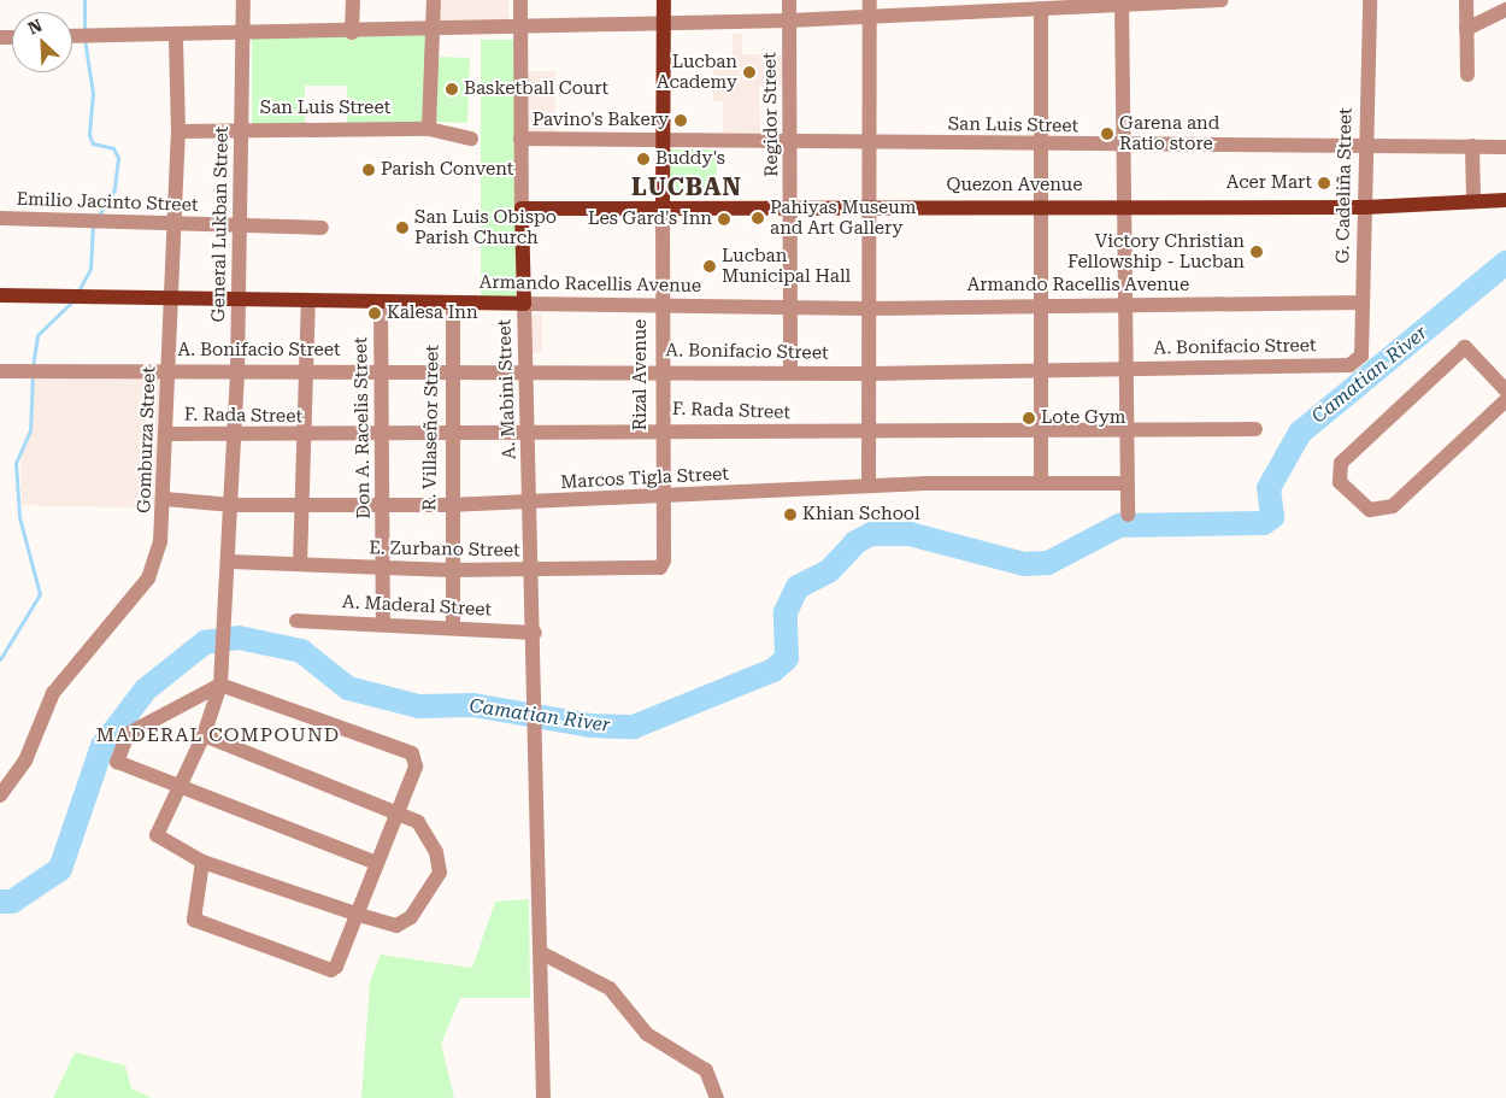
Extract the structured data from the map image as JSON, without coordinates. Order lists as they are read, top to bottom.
{
  "streets": {
    "main road": [
      "Quezon Avenue",
      "Armando Racellis Avenue",
      "Rizal Avenue",
      "A. Mabini Street"
    ],
    "street": [
      "San Luis Street",
      "Regidor Street",
      "G. Cadeliña Street",
      "Emilio Jacinto Street",
      "General Lukban Street",
      "A. Bonifacio Street",
      "F. Rada Street",
      "Don A. Racelis Street",
      "R. Villaseñor Street",
      "Gomburza Street",
      "Marcos Tigla Street",
      "E. Zurbano Street",
      "A. Maderal Street"
    ]
  },
  "crossings": [
    ["San Luis Street", "Regidor Street"],
    ["San Luis Street", "G. Cadeliña Street"],
    ["San Luis Street", "General Lukban Street"],
    ["San Luis Street", "Rizal Avenue"],
    ["San Luis Street", "A. Mabini Street"],
    ["San Luis Street", "Gomburza Street"],
    ["Regidor Street", "Quezon Avenue"],
    ["Regidor Street", "Armando Racellis Avenue"],
    ["Regidor Street", "A. Bonifacio Street"],
    ["Quezon Avenue", "G. Cadeliña Street"],
    ["Quezon Avenue", "Rizal Avenue"],
    ["Quezon Avenue", "A. Mabini Street"],
    ["G. Cadeliña Street", "Armando Racellis Avenue"],
    ["G. Cadeliña Street", "A. Bonifacio Street"],
    ["Emilio Jacinto Street", "General Lukban Street"],
    ["Emilio Jacinto Street", "Gomburza Street"],
    ["General Lukban Street", "Armando Racellis Avenue"],
    ["General Lukban Street", "A. Bonifacio Street"],
    ["General Lukban Street", "F. Rada Street"],
    ["General Lukban Street", "Marcos Tigla Street"],
    ["General Lukban Street", "E. Zurbano Street"],
    ["Armando Racellis Avenue", "Rizal Avenue"],
    ["Armando Racellis Avenue", "A. Mabini Street"],
    ["Armando Racellis Avenue", "Don A. Racelis Street"],
    ["Armando Racellis Avenue", "R. Villaseñor Street"],
    ["Armando Racellis Avenue", "Gomburza Street"],
    ["A. Bonifacio Street", "Rizal Avenue"],
    ["A. Bonifacio Street", "A. Mabini Street"],
    ["A. Bonifacio Street", "Don A. Racelis Street"],
    ["A. Bonifacio Street", "R. Villaseñor Street"],
    ["A. Bonifacio Street", "Gomburza Street"],
    ["Rizal Avenue", "F. Rada Street"],
    ["Rizal Avenue", "Marcos Tigla Street"],
    ["Rizal Avenue", "E. Zurbano Street"],
    ["A. Mabini Street", "F. Rada Street"],
    ["A. Mabini Street", "Marcos Tigla Street"],
    ["A. Mabini Street", "E. Zurbano Street"],
    ["A. Mabini Street", "A. Maderal Street"],
    ["F. Rada Street", "Don A. Racelis Street"],
    ["F. Rada Street", "R. Villaseñor Street"],
    ["F. Rada Street", "Gomburza Street"],
    ["Don A. Racelis Street", "Marcos Tigla Street"],
    ["Don A. Racelis Street", "E. Zurbano Street"],
    ["Don A. Racelis Street", "A. Maderal Street"],
    ["R. Villaseñor Street", "Marcos Tigla Street"],
    ["R. Villaseñor Street", "E. Zurbano Street"],
    ["R. Villaseñor Street", "A. Maderal Street"],
    ["Gomburza Street", "Marcos Tigla Street"]
  ],
  "districts": ["LUCBAN", "MADERAL COMPOUND"],
  "water": ["Camatian River"],
  "places": [
    "Lucban Academy",
    "Basketball Court",
    "Pavino's Bakery",
    "Garena and Ratio store",
    "Buddy's",
    "Parish Convent",
    "Acer Mart",
    "Pahiyas Museum and Art Gallery",
    "Les Gard's Inn",
    "San Luis Obispo Parish Church",
    "Victory Christian Fellowship - Lucban",
    "Lucban Municipal Hall",
    "Kalesa Inn",
    "Lote Gym",
    "Khian School"
  ],
  "north": "top left"
}
